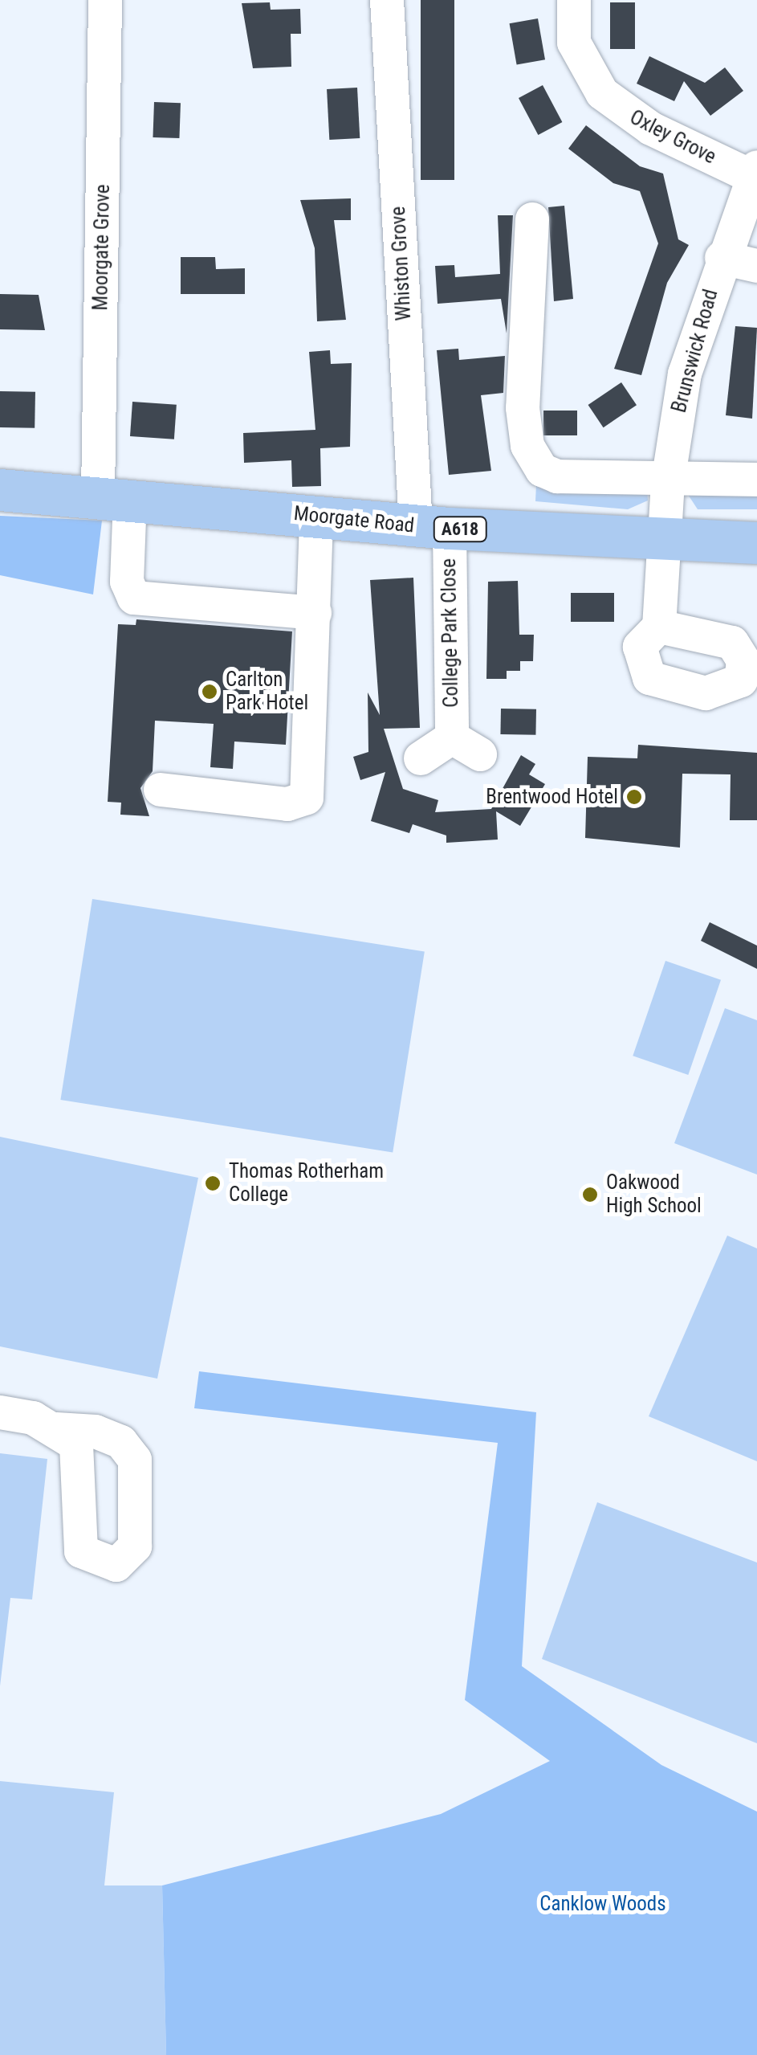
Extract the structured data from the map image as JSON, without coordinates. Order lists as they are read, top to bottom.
{
  "streets": {
    "main road": ["Moorgate Road", "A618"],
    "street": [
      "Oxley Grove",
      "Moorgate Grove",
      "Whiston Grove",
      "Brunswick Road",
      "College Park Close"
    ]
  },
  "crossings": [
    ["Oxley Grove", "Brunswick Road"],
    ["Moorgate Grove", "Moorgate Road"],
    ["Whiston Grove", "Moorgate Road"],
    ["Whiston Grove", "College Park Close"],
    ["Brunswick Road", "Moorgate Road"],
    ["Moorgate Road", "College Park Close"]
  ],
  "parks": ["Canklow Woods"],
  "places": [
    "Carlton Park Hotel",
    "Brentwood Hotel",
    "Thomas Rotherham College",
    "Oakwood High School"
  ]
}
